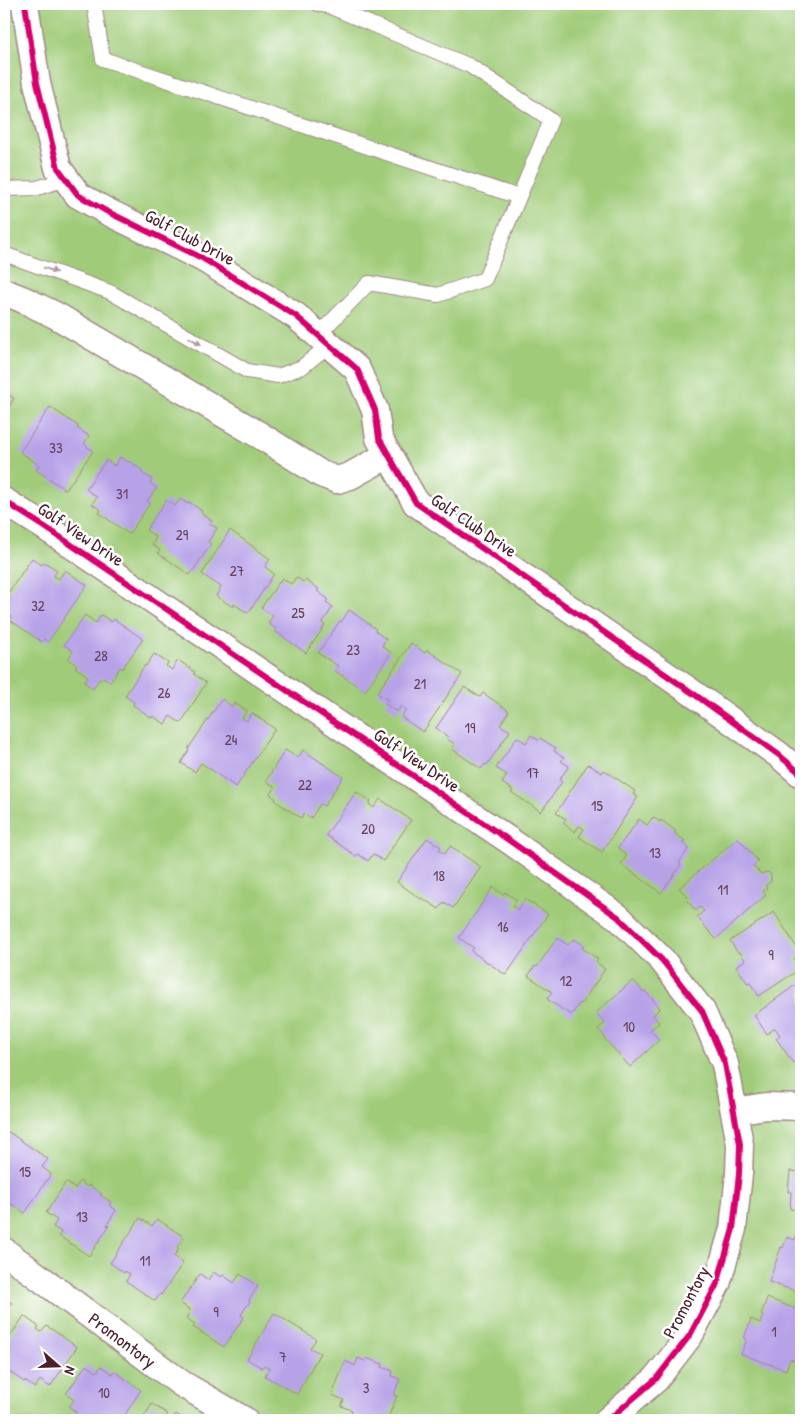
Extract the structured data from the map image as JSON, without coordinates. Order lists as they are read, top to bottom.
{
  "streets": {
    "street": ["Golf Club Drive", "Golf View Drive", "Promontory"]
  },
  "crossings": [
    ["Golf View Drive", "Promontory"]
  ],
  "house_numbers": [
    "33",
    "31",
    "29",
    "27",
    "32",
    "25",
    "23",
    "28",
    "21",
    "26",
    "19",
    "24",
    "17",
    "22",
    "15",
    "20",
    "13",
    "18",
    "11",
    "16",
    "9",
    "12",
    "10",
    "15",
    "13",
    "11",
    "9",
    "1",
    "7",
    "3",
    "10"
  ],
  "north": "right"
}
